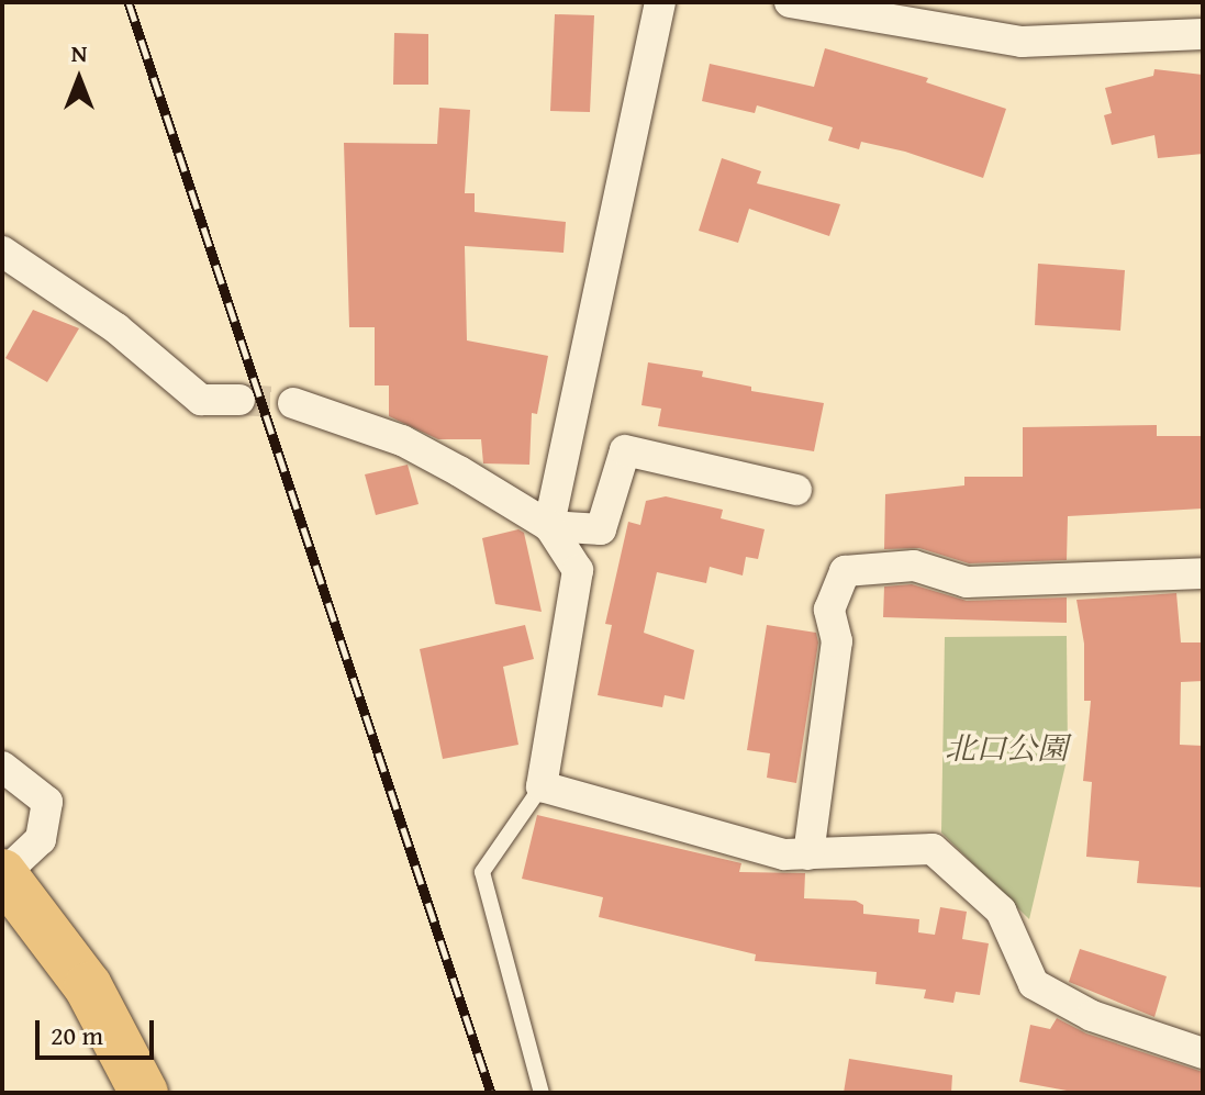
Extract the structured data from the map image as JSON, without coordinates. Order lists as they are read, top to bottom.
{
  "parks": ["北口公園"],
  "scale_bar": "20 m",
  "north": "top"
}
